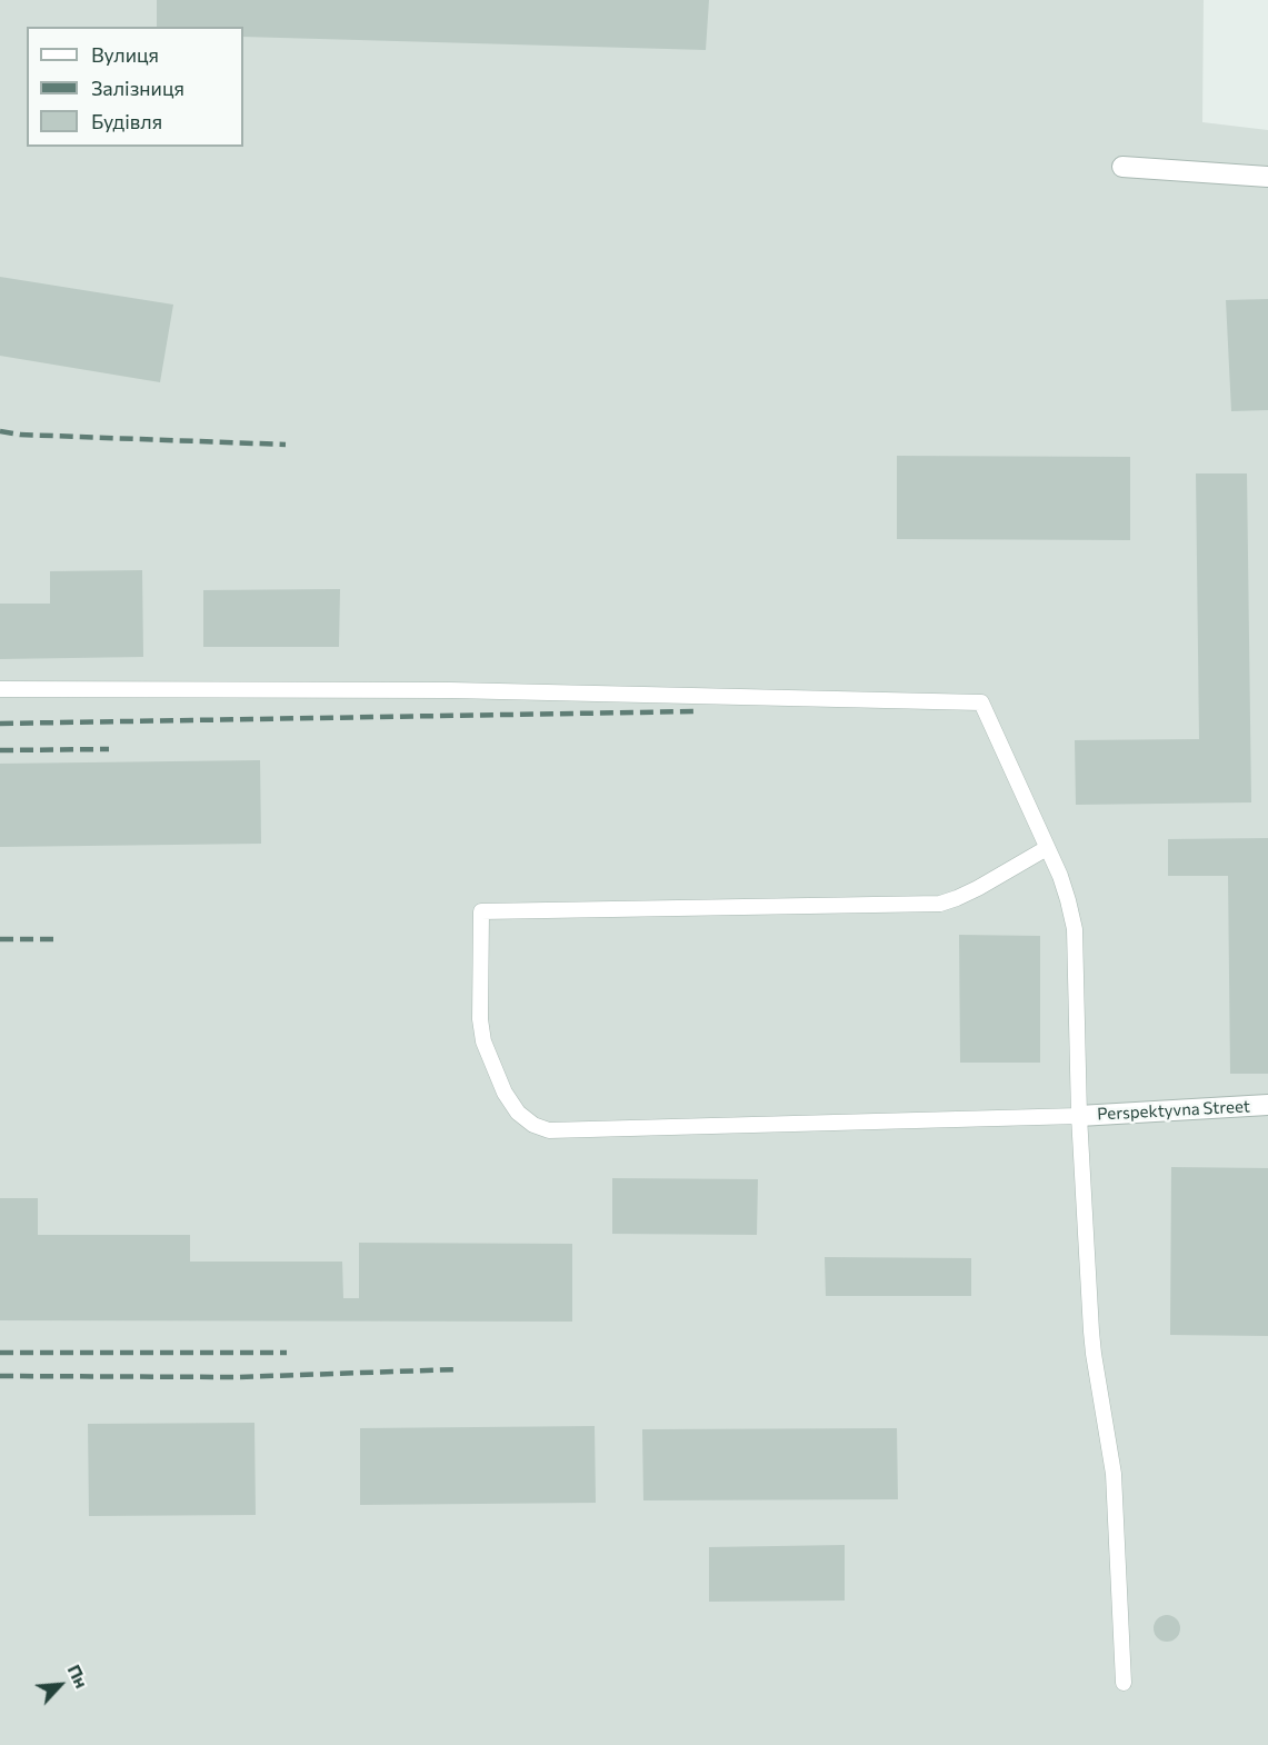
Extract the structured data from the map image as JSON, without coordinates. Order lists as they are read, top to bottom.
{
  "streets": {
    "street": ["Perspektyvna Street"]
  },
  "legend": ["Вулиця", "Залізниця", "Будівля"],
  "north": "top right"
}
